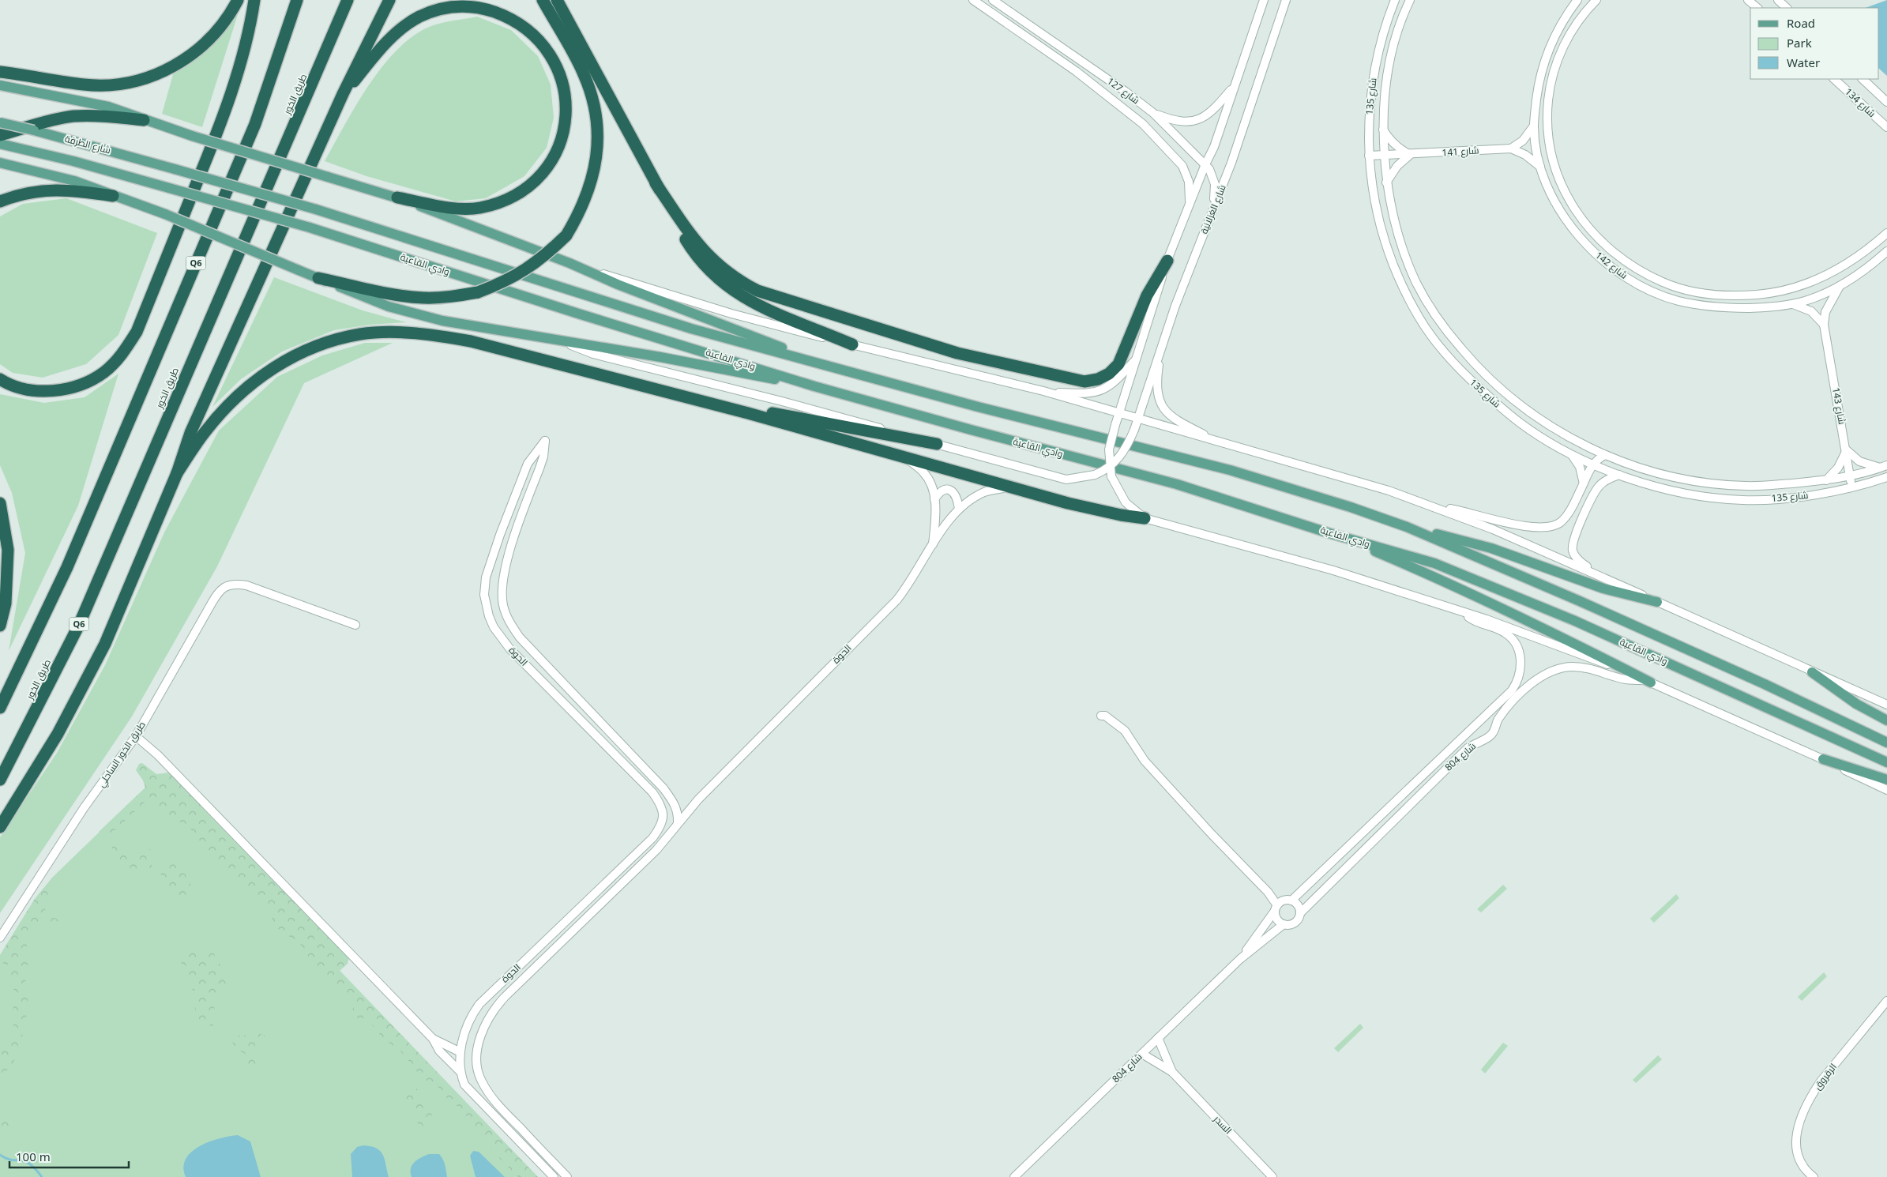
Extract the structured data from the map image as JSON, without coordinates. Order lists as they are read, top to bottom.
{
  "streets": {
    "highway": ["طريق الخور", "Q6"],
    "main road": ["شارع الطرفة", "وادي القاعية"],
    "street": [
      "شارع 127",
      "شارع 135",
      "شارع 134",
      "شارع 141",
      "شارع الغزلانية",
      "شارع 142",
      "شارع 143",
      "الحوة",
      "طريق الخور الساحلي",
      "شارع 804",
      "الرقروق",
      "السدر"
    ]
  },
  "crossings": [
    ["شارع 127", "شارع الغزلانية"],
    ["شارع 135", "شارع 141"],
    ["شارع 135", "شارع 143"],
    ["شارع الطرفة", "وادي القاعية"],
    ["شارع 141", "شارع 142"],
    ["شارع 142", "شارع 143"]
  ],
  "legend": ["Road", "Park", "Water"],
  "scale_bar": "100 m"
}
